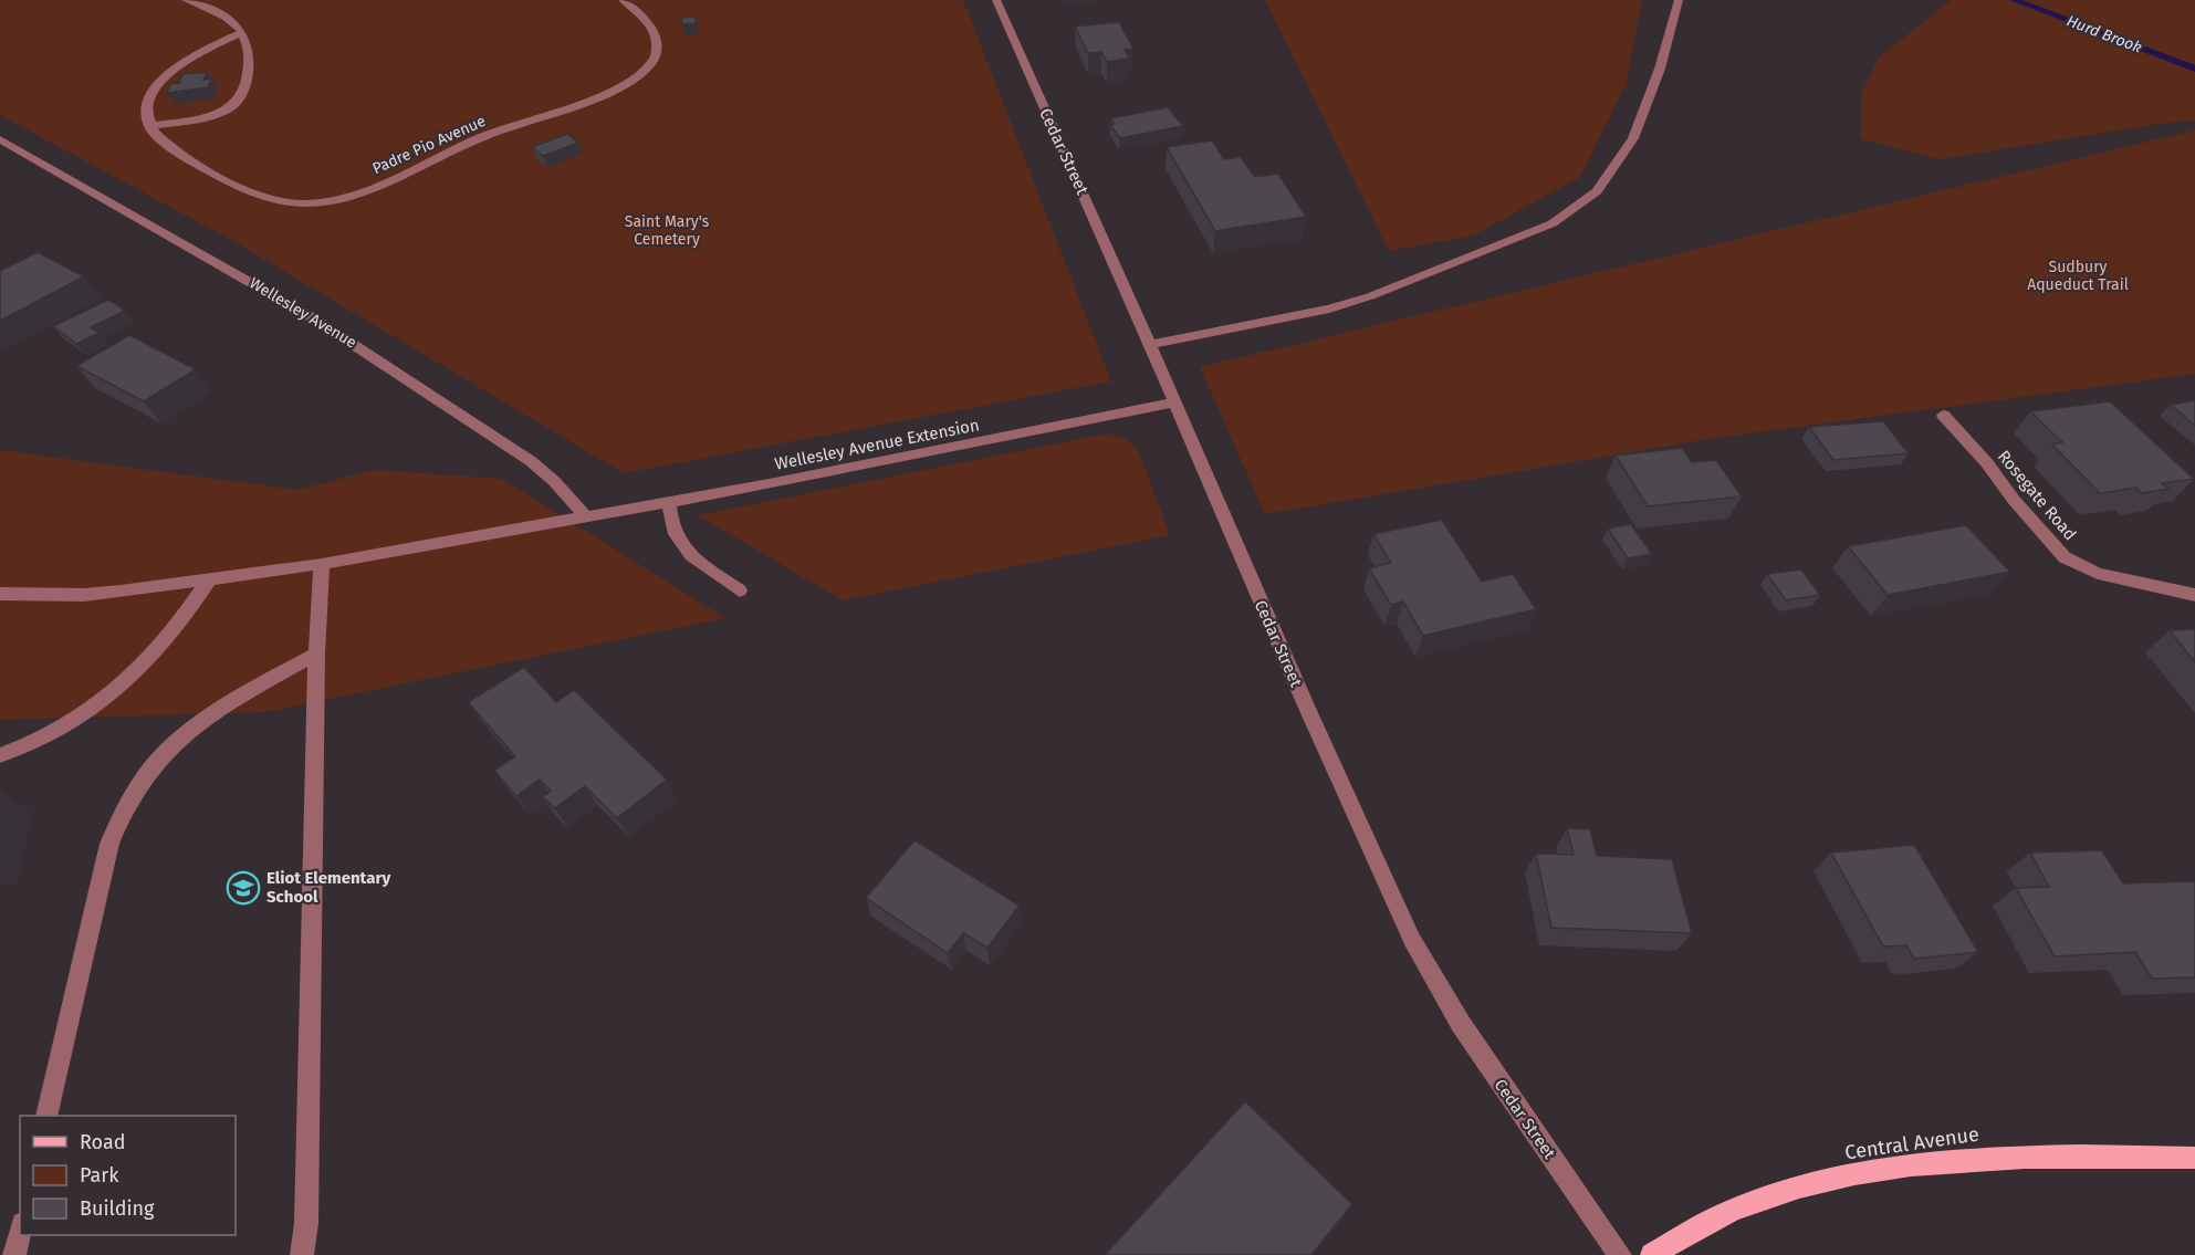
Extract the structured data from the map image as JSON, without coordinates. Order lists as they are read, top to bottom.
{
  "streets": {
    "main road": ["Central Avenue"],
    "street": [
      "Padre Pio Avenue",
      "Cedar Street",
      "Wellesley Avenue",
      "Wellesley Avenue Extension",
      "Rosegate Road"
    ]
  },
  "crossings": [
    ["Cedar Street", "Wellesley Avenue Extension"],
    ["Wellesley Avenue", "Wellesley Avenue Extension"]
  ],
  "water": ["Hurd Brook"],
  "parks": ["Saint Mary's Cemetery", "Sudbury Aqueduct Trail"],
  "places": {
    "school or university": ["Eliot Elementary School"]
  },
  "legend": ["Road", "Park", "Building"]
}
